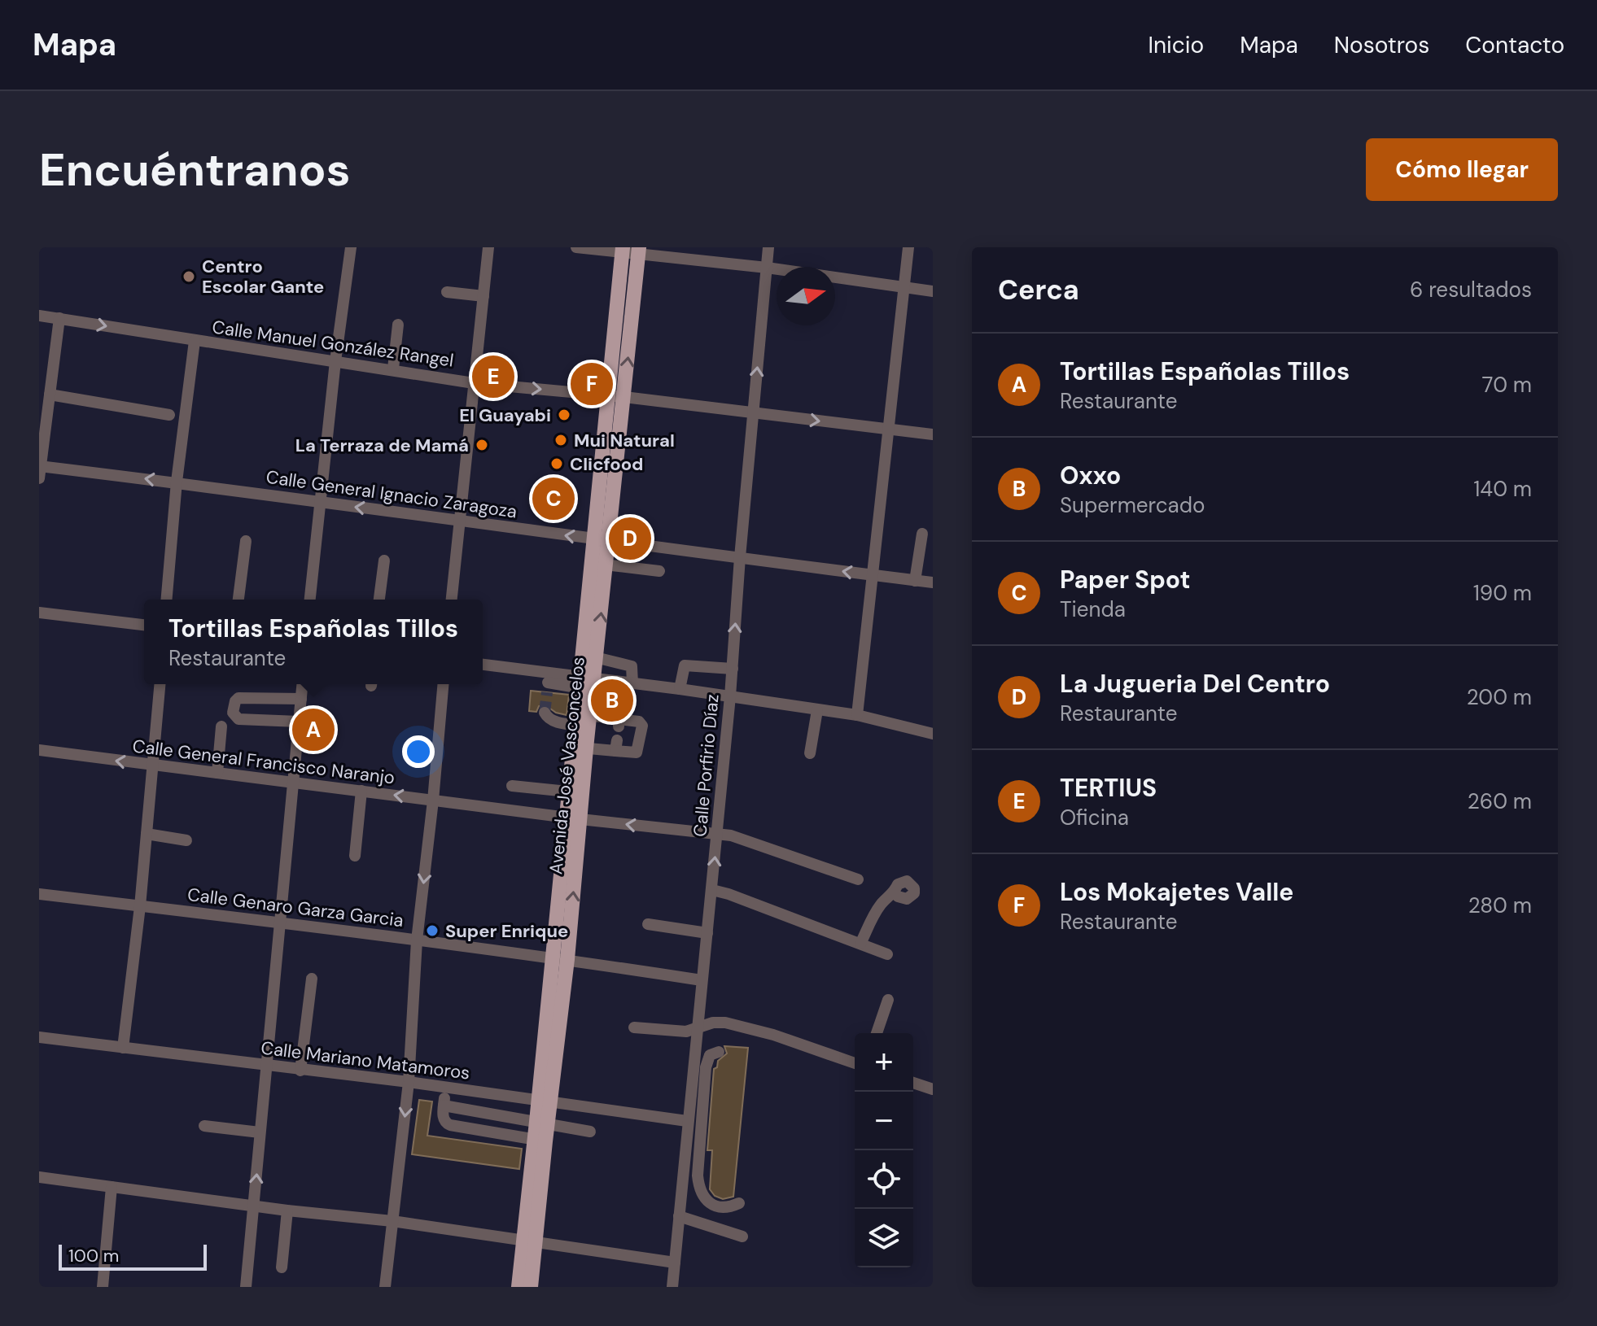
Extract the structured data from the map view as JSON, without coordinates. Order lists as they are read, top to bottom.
{
  "streets": {
    "main road": ["Avenida José Vasconcelos"],
    "street": [
      "Calle Manuel González Rangel",
      "Calle General Ignacio Zaragoza",
      "Calle General Francisco Naranjo",
      "Calle Porfirio Díaz",
      "Calle Genaro Garza Garcia",
      "Calle Mariano Matamoros"
    ]
  },
  "crossings": [
    ["Calle Manuel González Rangel", "Avenida José Vasconcelos"],
    ["Calle Manuel González Rangel", "Calle Porfirio Díaz"],
    ["Calle General Ignacio Zaragoza", "Avenida José Vasconcelos"],
    ["Calle General Ignacio Zaragoza", "Calle Porfirio Díaz"],
    ["Calle General Francisco Naranjo", "Avenida José Vasconcelos"],
    ["Calle General Francisco Naranjo", "Calle Porfirio Díaz"],
    ["Avenida José Vasconcelos", "Calle Genaro Garza Garcia"],
    ["Avenida José Vasconcelos", "Calle Mariano Matamoros"],
    ["Calle Porfirio Díaz", "Calle Genaro Garza Garcia"],
    ["Calle Porfirio Díaz", "Calle Mariano Matamoros"]
  ],
  "one_way": ["Calle General Ignacio Zaragoza", "Calle General Francisco Naranjo"],
  "places": [
    "Centro Escolar Gante",
    "El Guayabi",
    "Mui Natural",
    "La Terraza de Mamá",
    "Clicfood",
    "Super Enrique"
  ],
  "scale_bar": "100 m",
  "north": "right",
  "page": {
    "header": "Mapa",
    "nav": [
      "Inicio",
      "Mapa",
      "Nosotros",
      "Contacto"
    ],
    "buttons": "Cómo llegar",
    "title": "Encuéntranos",
    "heading": ["Cerca", "6 resultados"],
    "list": [
      {
        "mark": "A",
        "name": "Tortillas Españolas Tillos",
        "note": "Restaurante",
        "value": "70 m"
      },
      {
        "mark": "B",
        "name": "Oxxo",
        "note": "Supermercado",
        "value": "140 m"
      },
      {
        "mark": "C",
        "name": "Paper Spot",
        "note": "Tienda",
        "value": "190 m"
      },
      {
        "mark": "D",
        "name": "La Jugueria Del Centro",
        "note": "Restaurante",
        "value": "200 m"
      },
      {
        "mark": "E",
        "name": "TERTIUS",
        "note": "Oficina",
        "value": "260 m"
      },
      {
        "mark": "F",
        "name": "Los Mokajetes Valle",
        "note": "Restaurante",
        "value": "280 m"
      }
    ],
    "pins": [
      "E",
      "F",
      "C",
      "D",
      "B",
      "A"
    ],
    "popup": ["Tortillas Españolas Tillos", "Restaurante"],
    "map_buttons": ["+", "−"],
    "scale": "100 m"
  }
}
